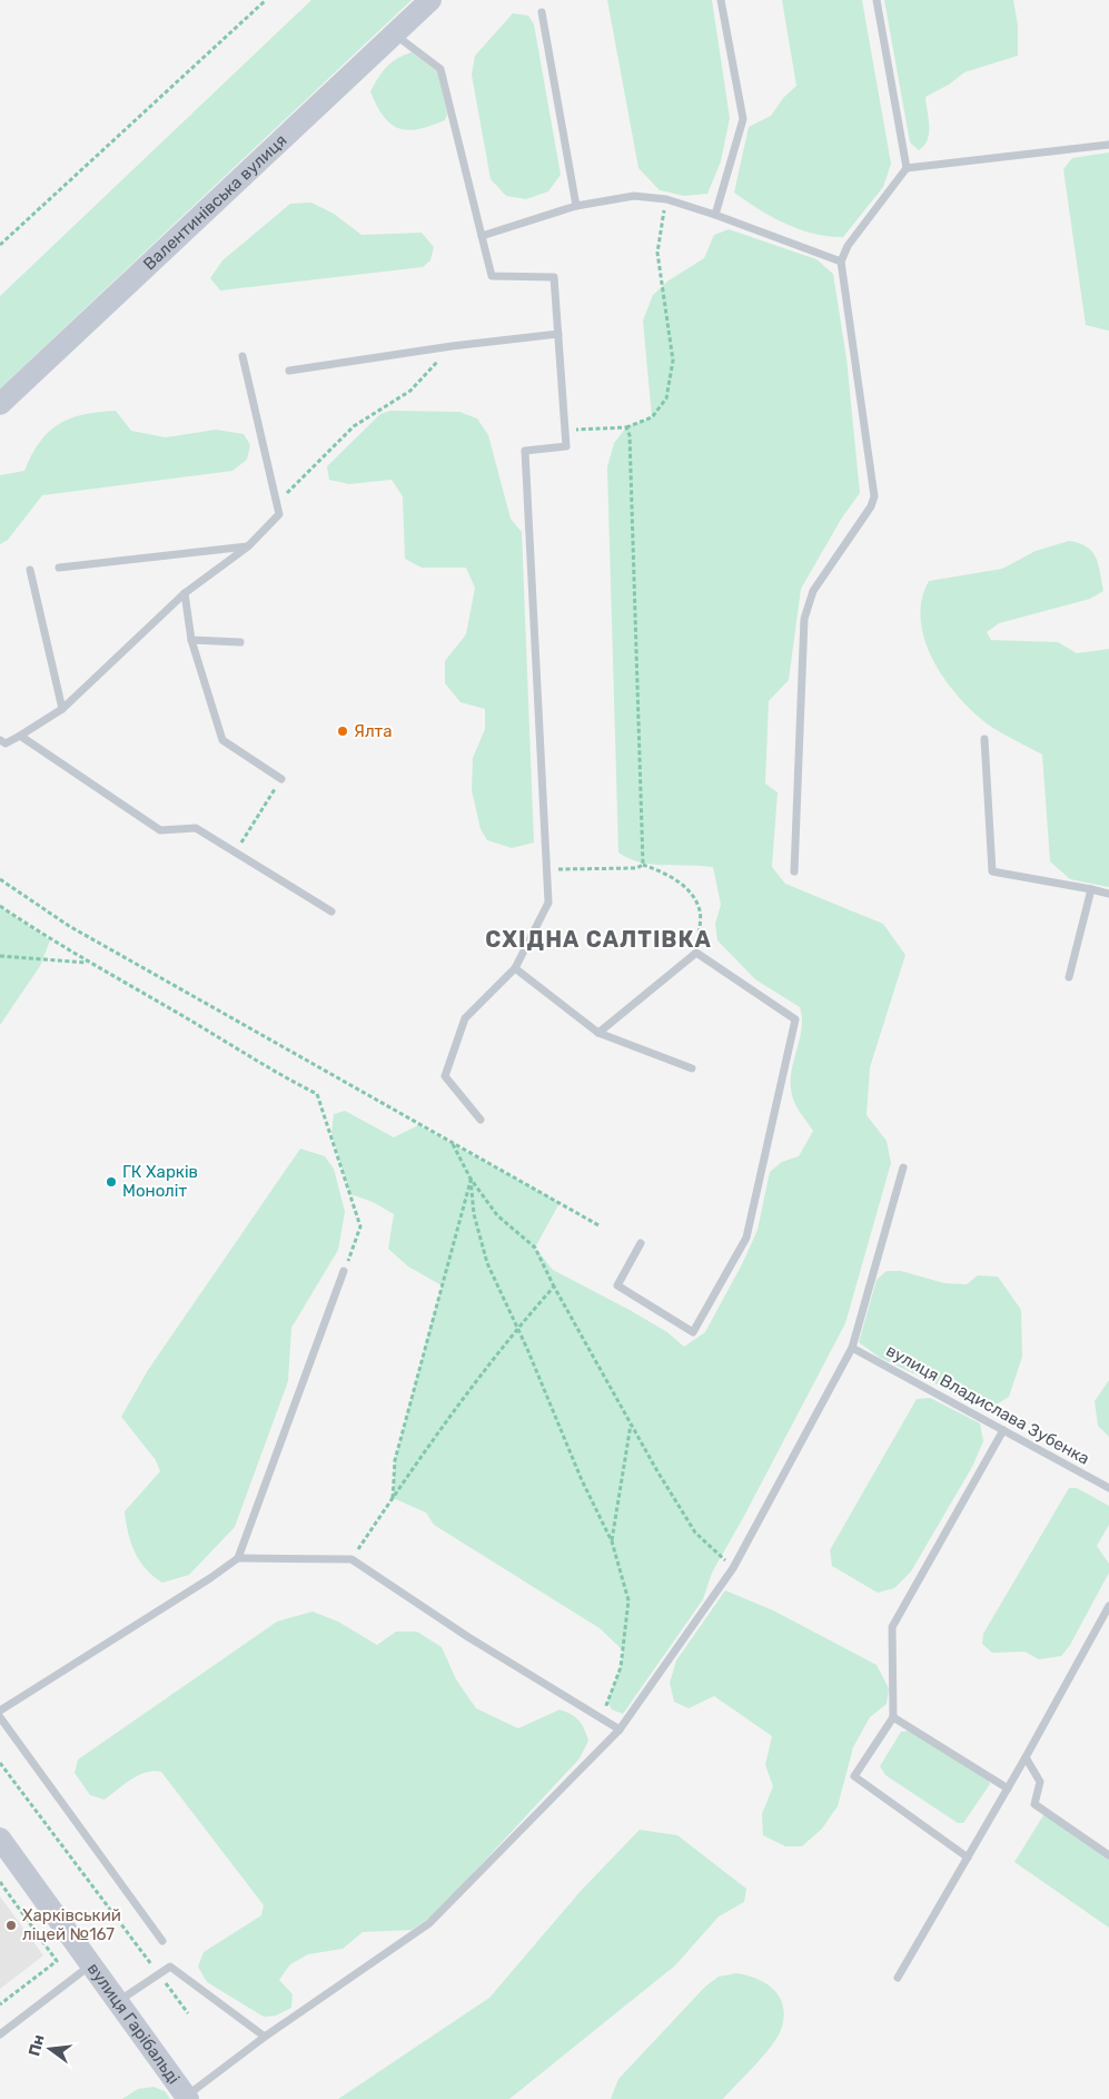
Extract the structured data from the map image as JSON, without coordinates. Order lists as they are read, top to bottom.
{
  "streets": {
    "street": ["Валентинівська вулиця", "вулиця Гарібальді"],
    "lane": ["вулиця Владислава Зубенка"]
  },
  "districts": ["СХІДНА САЛТІВКА"],
  "places": ["Ялта", "ГК Харків Моноліт", "Харківський ліцей №167"],
  "north": "left"
}
